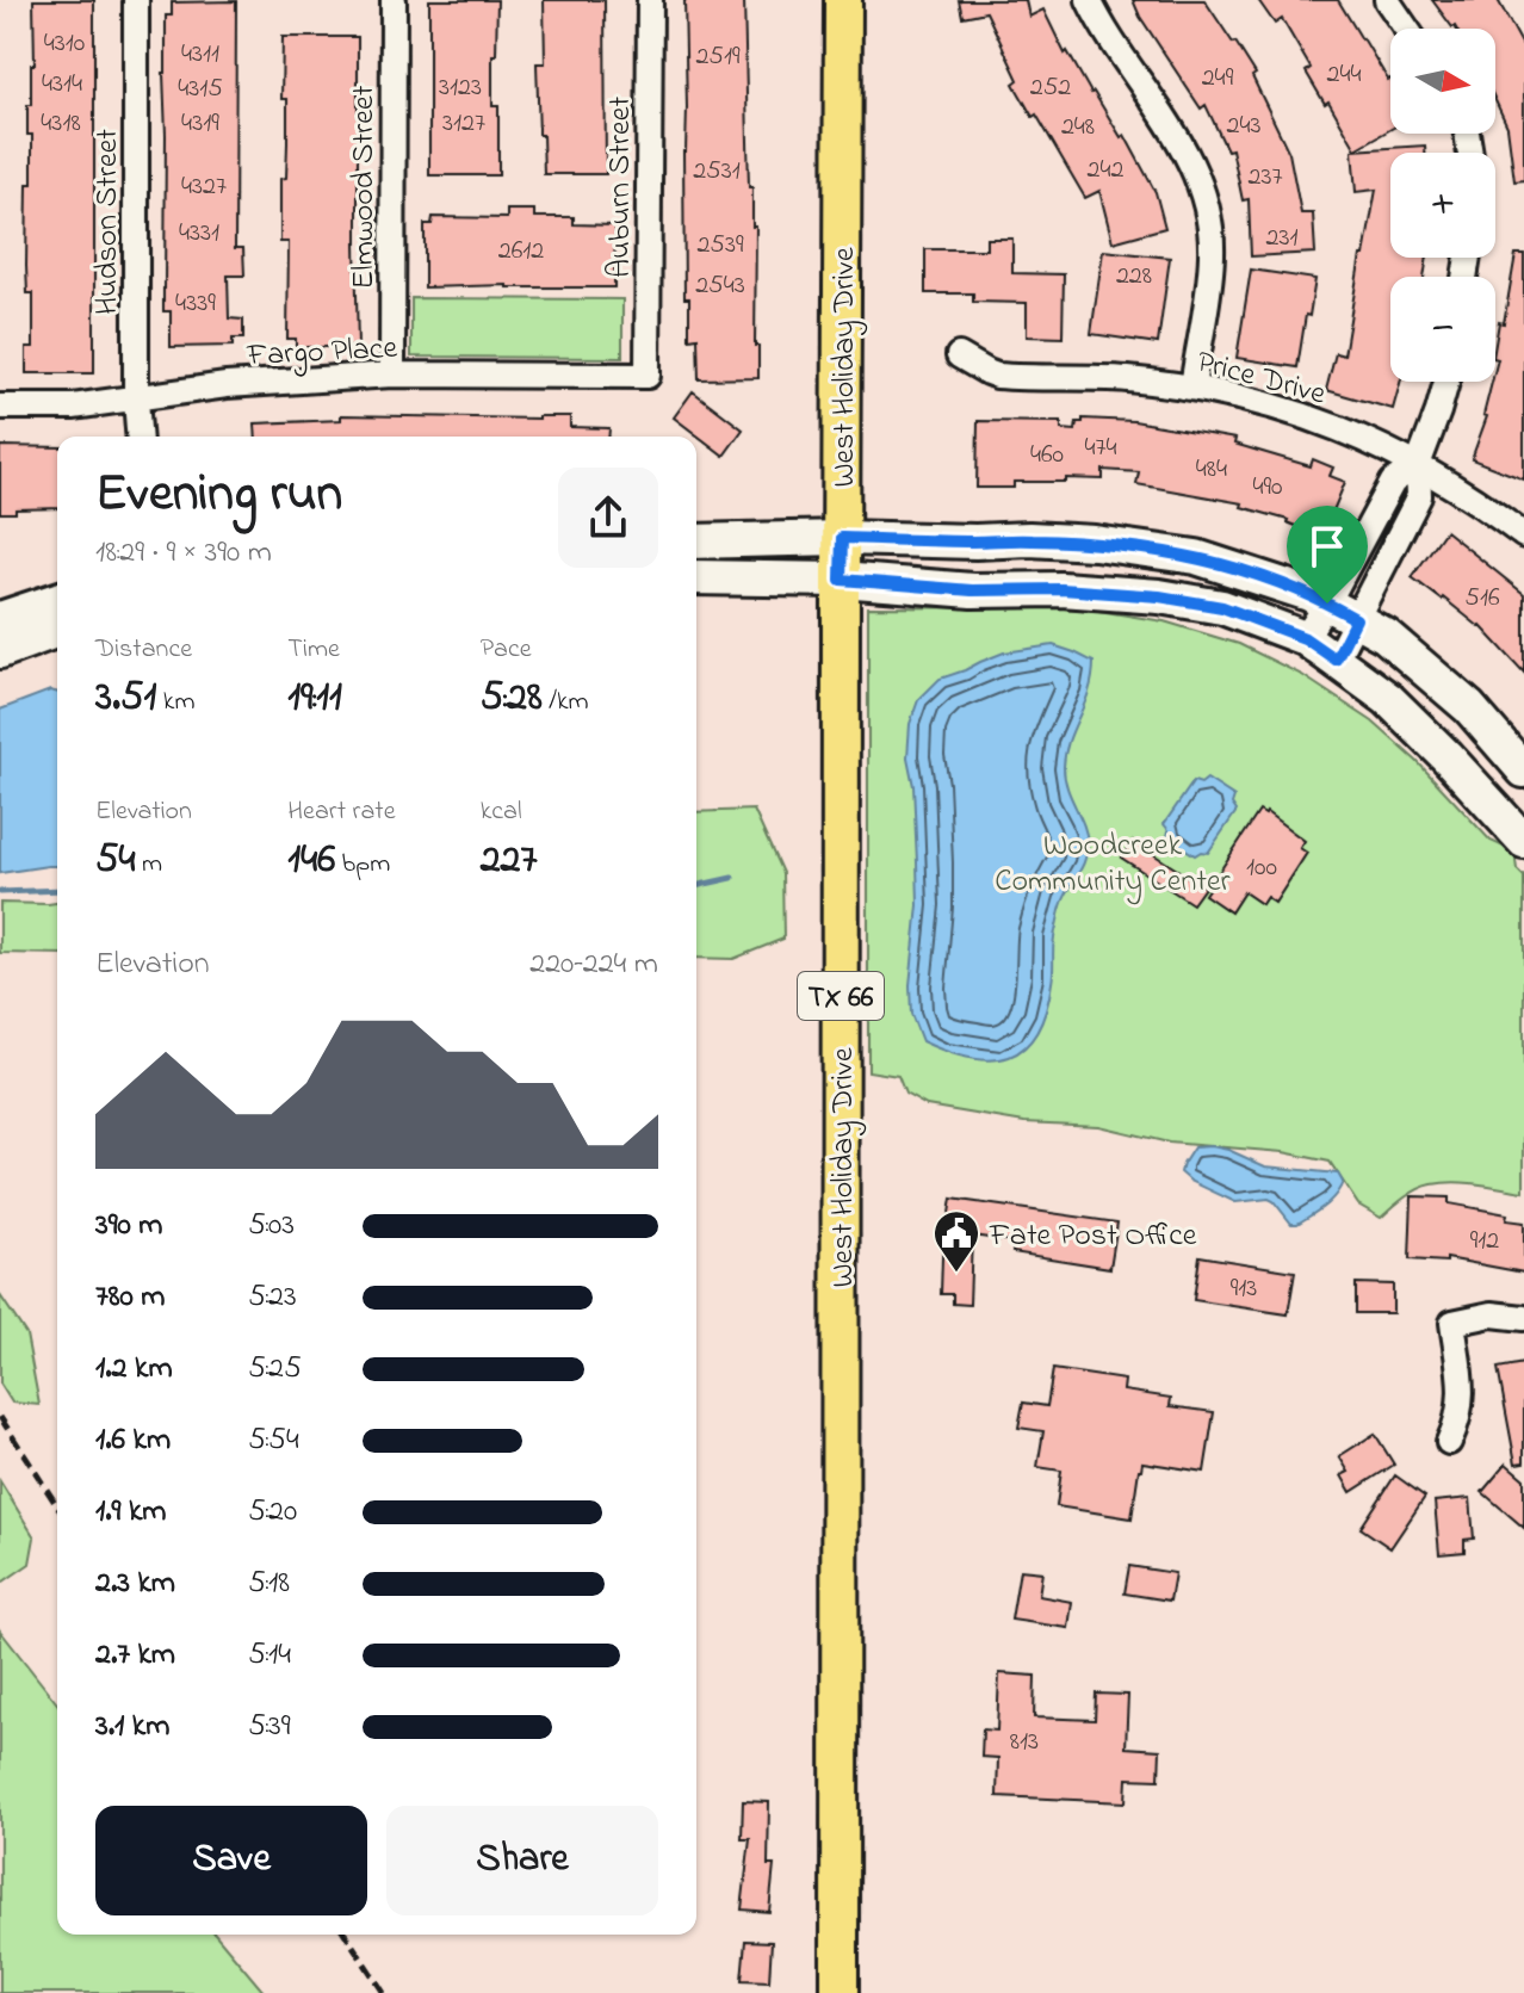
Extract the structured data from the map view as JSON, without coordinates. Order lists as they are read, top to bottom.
{
  "streets": {
    "main road": ["West Holiday Drive", "TX 66"],
    "street": [
      "Elmwood Street",
      "Auburn Street",
      "Hudson Street",
      "Fargo Place",
      "Price Drive"
    ]
  },
  "crossings": [
    ["Elmwood Street", "Fargo Place"],
    ["Auburn Street", "Fargo Place"],
    ["Hudson Street", "Fargo Place"]
  ],
  "parks": ["Woodcreek Community Center"],
  "places": {
    "public building": ["Fate Post Office"]
  },
  "house_numbers": [
    "4310",
    "4311",
    "2519",
    "244",
    "249",
    "4314",
    "3123",
    "252",
    "4315",
    "4318",
    "4319",
    "3127",
    "243",
    "248",
    "242",
    "2531",
    "237",
    "4327",
    "4331",
    "231",
    "2539",
    "2612",
    "228",
    "2543",
    "4339",
    "474",
    "460",
    "484",
    "490",
    "516",
    "100",
    "912",
    "913",
    "813"
  ],
  "north": "right",
  "page": {
    "map_buttons": ["+", "−"],
    "heading": ["Evening run", "18:29 · 9 × 390 m"],
    "stats": [
      ["Distance", "3.51 km"],
      ["Time", "19:11"],
      ["Pace", "5:28 /km"],
      ["Elevation", "54 m"],
      ["Heart rate", "146 bpm"],
      ["kcal", "227"]
    ],
    "chart": ["Elevation", "220–224 m"],
    "list": [
      {
        "name": "390 m",
        "note": "5:03"
      },
      {
        "name": "780 m",
        "note": "5:23"
      },
      {
        "name": "1.2 km",
        "note": "5:25"
      },
      {
        "name": "1.6 km",
        "note": "5:54"
      },
      {
        "name": "1.9 km",
        "note": "5:20"
      },
      {
        "name": "2.3 km",
        "note": "5:18"
      },
      {
        "name": "2.7 km",
        "note": "5:14"
      },
      {
        "name": "3.1 km",
        "note": "5:39"
      }
    ],
    "buttons": ["Save", "Share"]
  }
}
